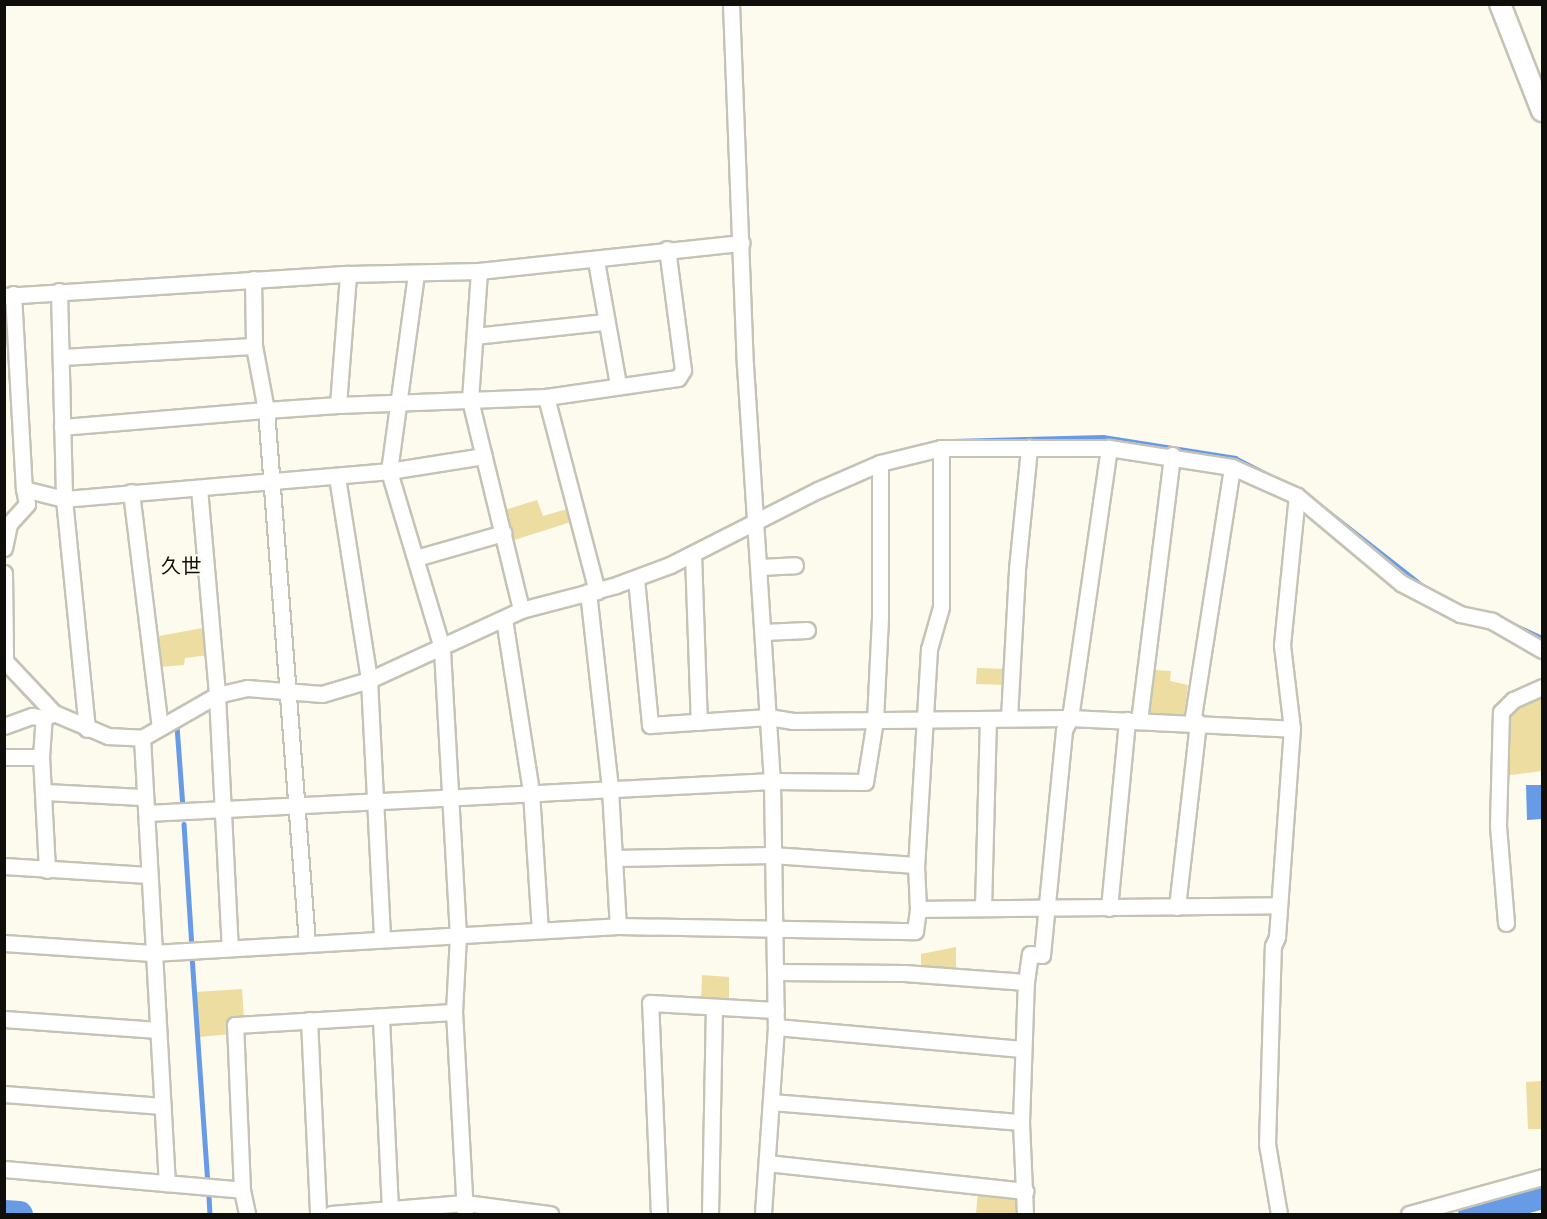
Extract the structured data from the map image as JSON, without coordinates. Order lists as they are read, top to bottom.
{
  "districts": ["久世"]
}
